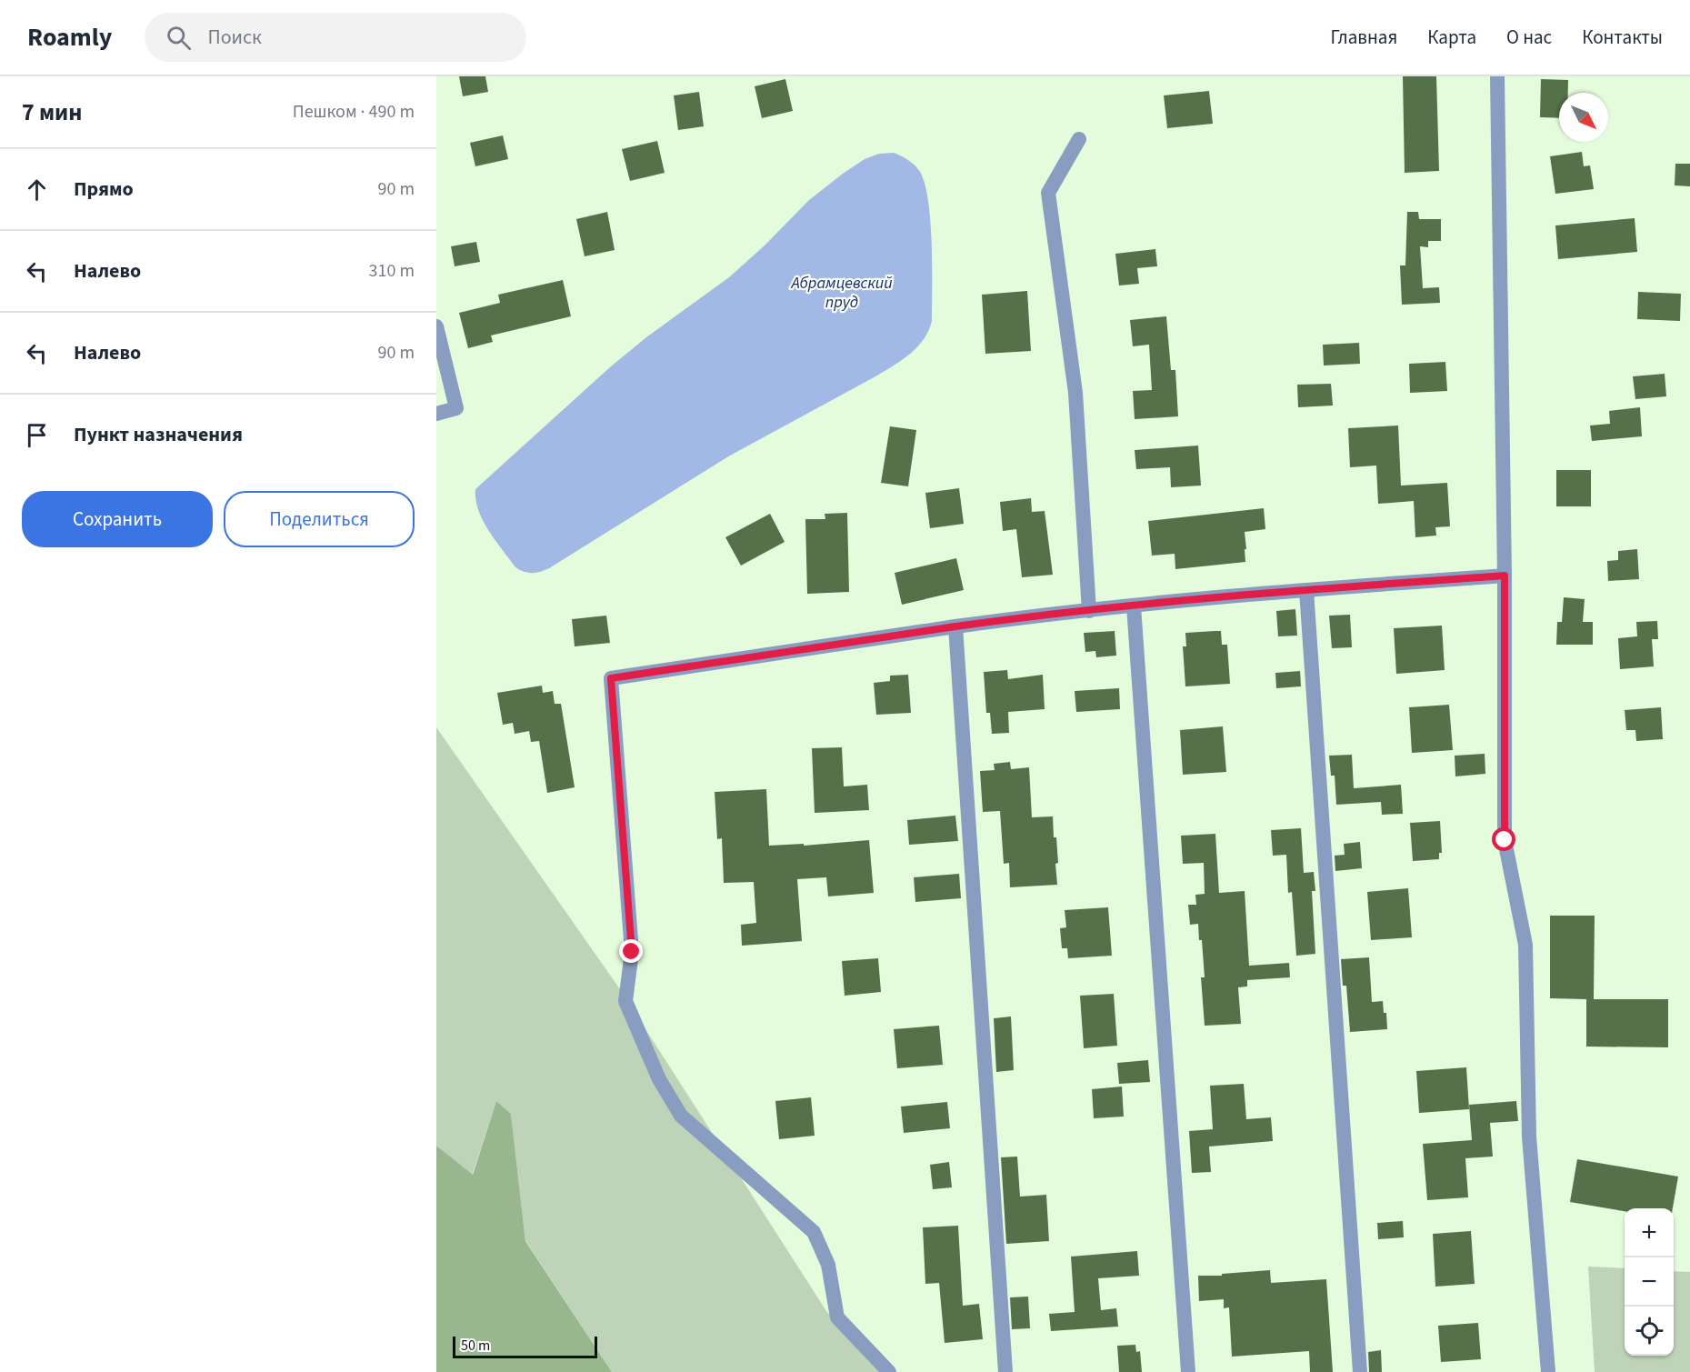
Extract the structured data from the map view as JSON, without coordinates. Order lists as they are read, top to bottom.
{
  "water": ["Абрамцевский пруд"],
  "scale_bar": "50 m",
  "north": "bottom right",
  "page": {
    "header": "Roamly",
    "search": "Поиск",
    "nav": [
      "Главная",
      "Карта",
      "О нас",
      "Контакты"
    ],
    "heading": ["7 мин", "Пешком · 490 m"],
    "list": [
      ["Прямо", "90 m"],
      ["Налево", "310 m"],
      ["Налево", "90 m"],
      "Пункт назначения"
    ],
    "buttons": ["Сохранить", "Поделиться"],
    "map_buttons": ["+", "−"],
    "scale": "50 m"
  }
}
